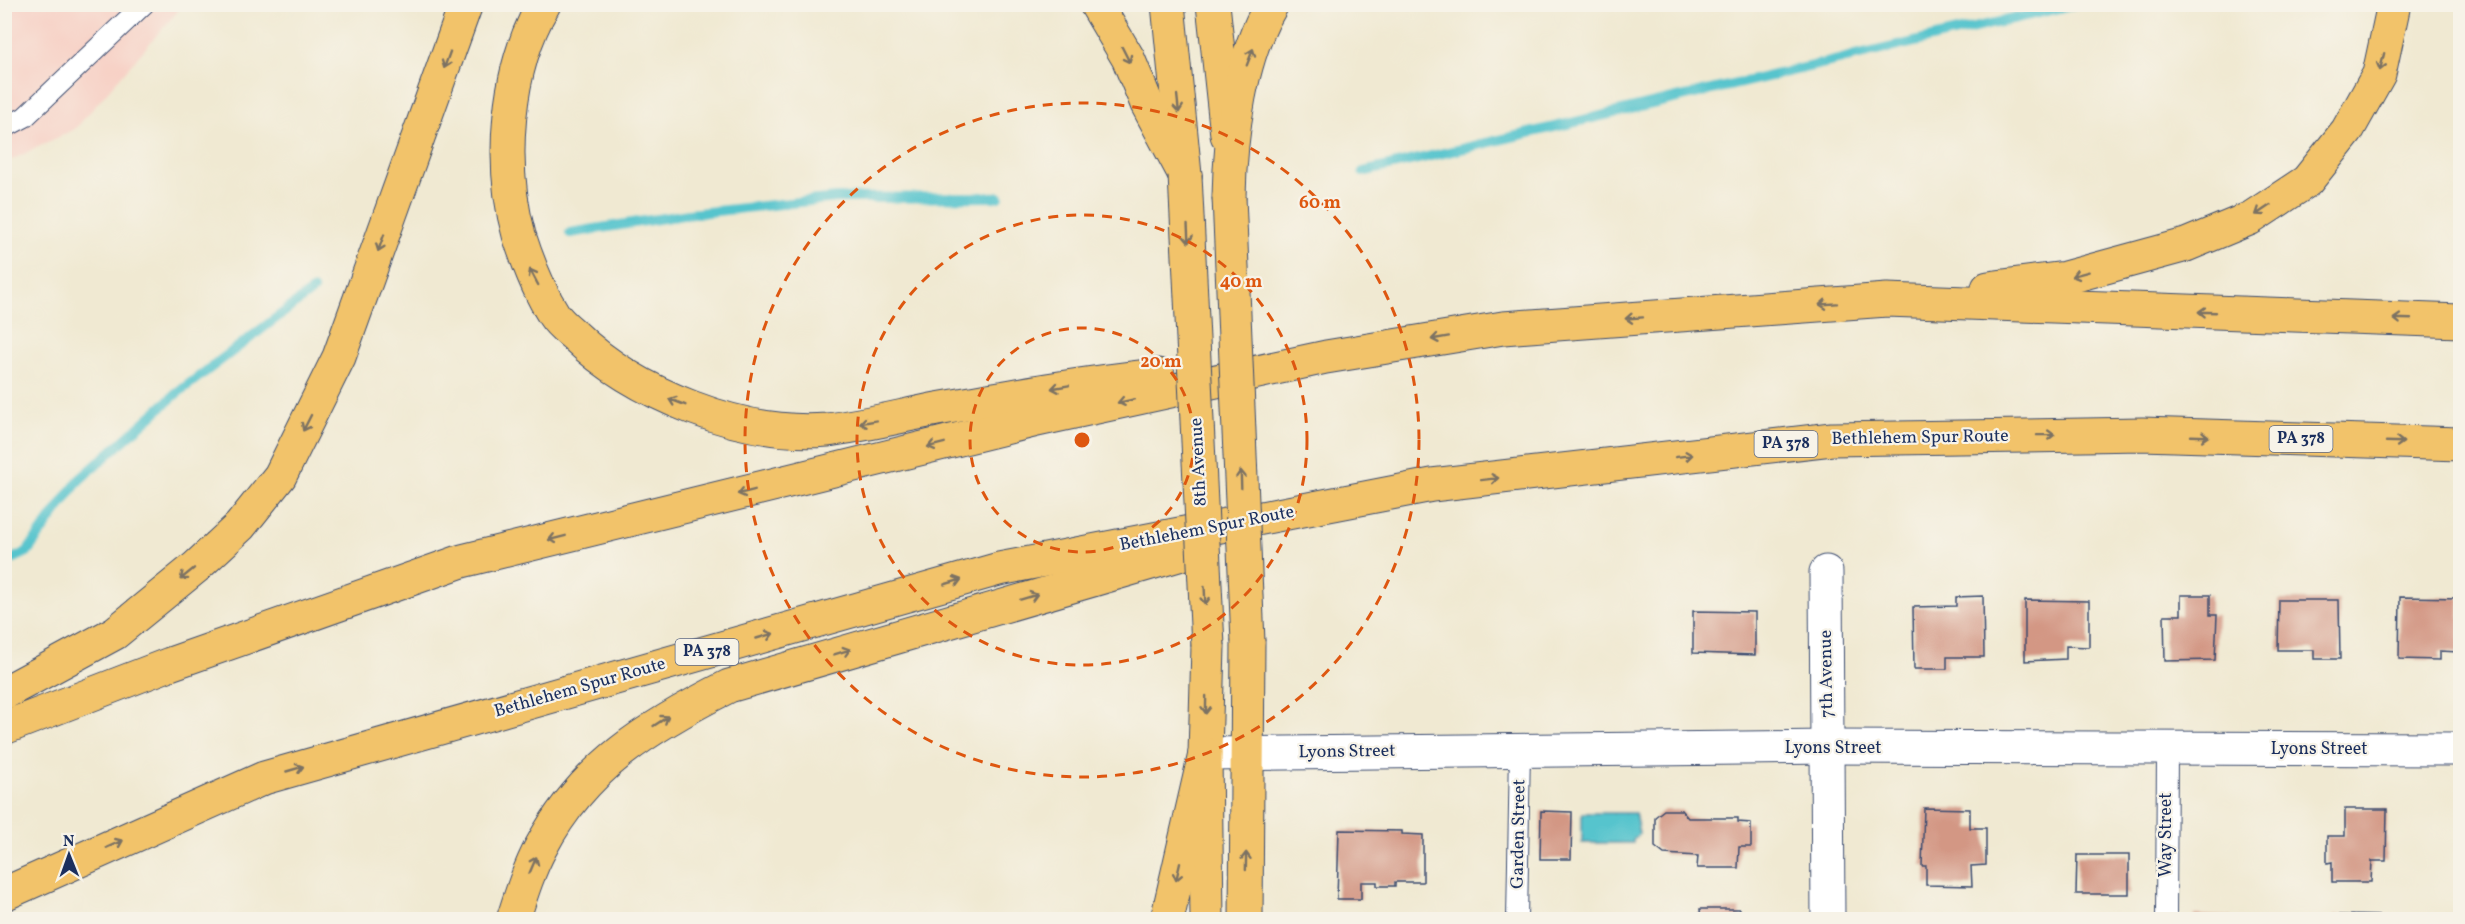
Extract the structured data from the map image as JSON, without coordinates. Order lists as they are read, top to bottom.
{
  "streets": {
    "main road": ["Bethlehem Spur Route", "PA 378", "8th Avenue"],
    "street": ["7th Avenue", "Lyons Street"],
    "lane": ["Garden Street", "Way Street"]
  },
  "crossings": [
    ["8th Avenue", "Lyons Street"],
    ["7th Avenue", "Lyons Street"],
    ["Lyons Street", "Garden Street"],
    ["Lyons Street", "Way Street"]
  ],
  "north": "top",
  "rings": ["60 m", "40 m", "20 m"]
}
